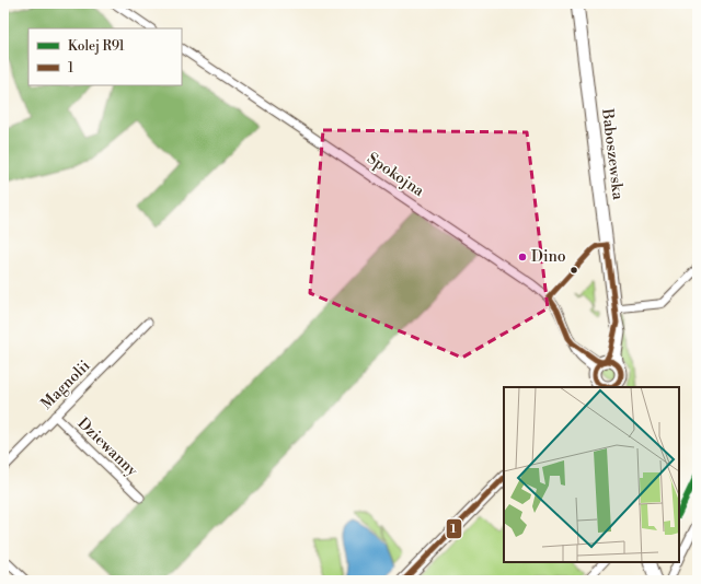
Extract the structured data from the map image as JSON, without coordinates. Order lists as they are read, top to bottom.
{
  "streets": {
    "street": [
      "Baboszewska",
      "Spokojna",
      "Magnolii",
      "Dziewanny"
    ]
  },
  "crossings": [
    ["Baboszewska", "Spokojna"],
    ["Magnolii", "Dziewanny"]
  ],
  "places": ["Dino"],
  "lines": ["transit line 1", "rail line R91"],
  "legend": ["Kolej R91", "1"]
}
